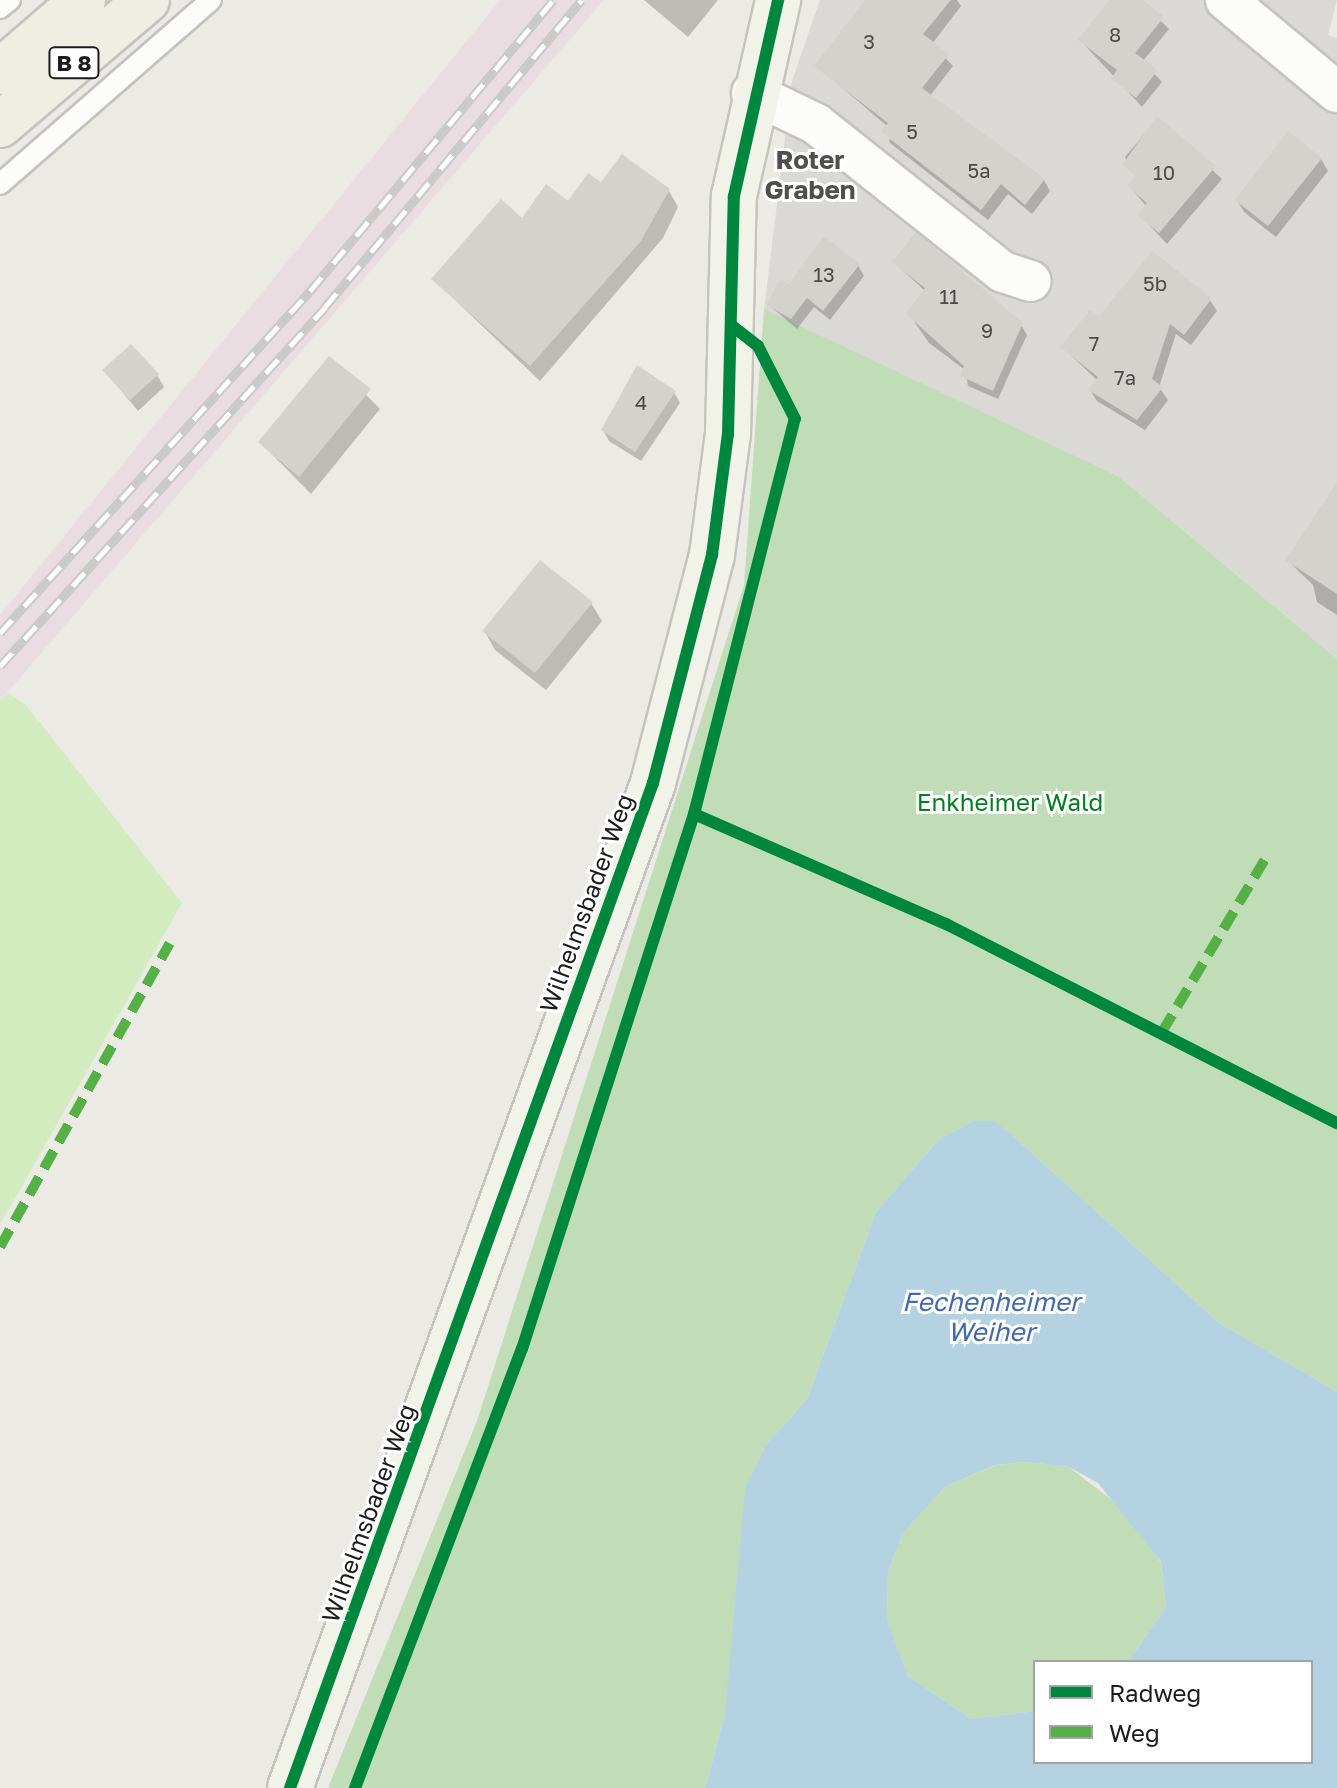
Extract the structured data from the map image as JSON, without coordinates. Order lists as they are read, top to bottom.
{
  "streets": {
    "main road": ["B 8"],
    "street": ["Wilhelmsbader Weg"]
  },
  "districts": ["Roter Graben"],
  "water": ["Fechenheimer Weiher"],
  "parks": ["Enkheimer Wald"],
  "house_numbers": [
    "8",
    "3",
    "5",
    "5a",
    "10",
    "13",
    "5b",
    "11",
    "9",
    "7",
    "7a",
    "4"
  ],
  "legend": ["Radweg", "Weg"]
}
